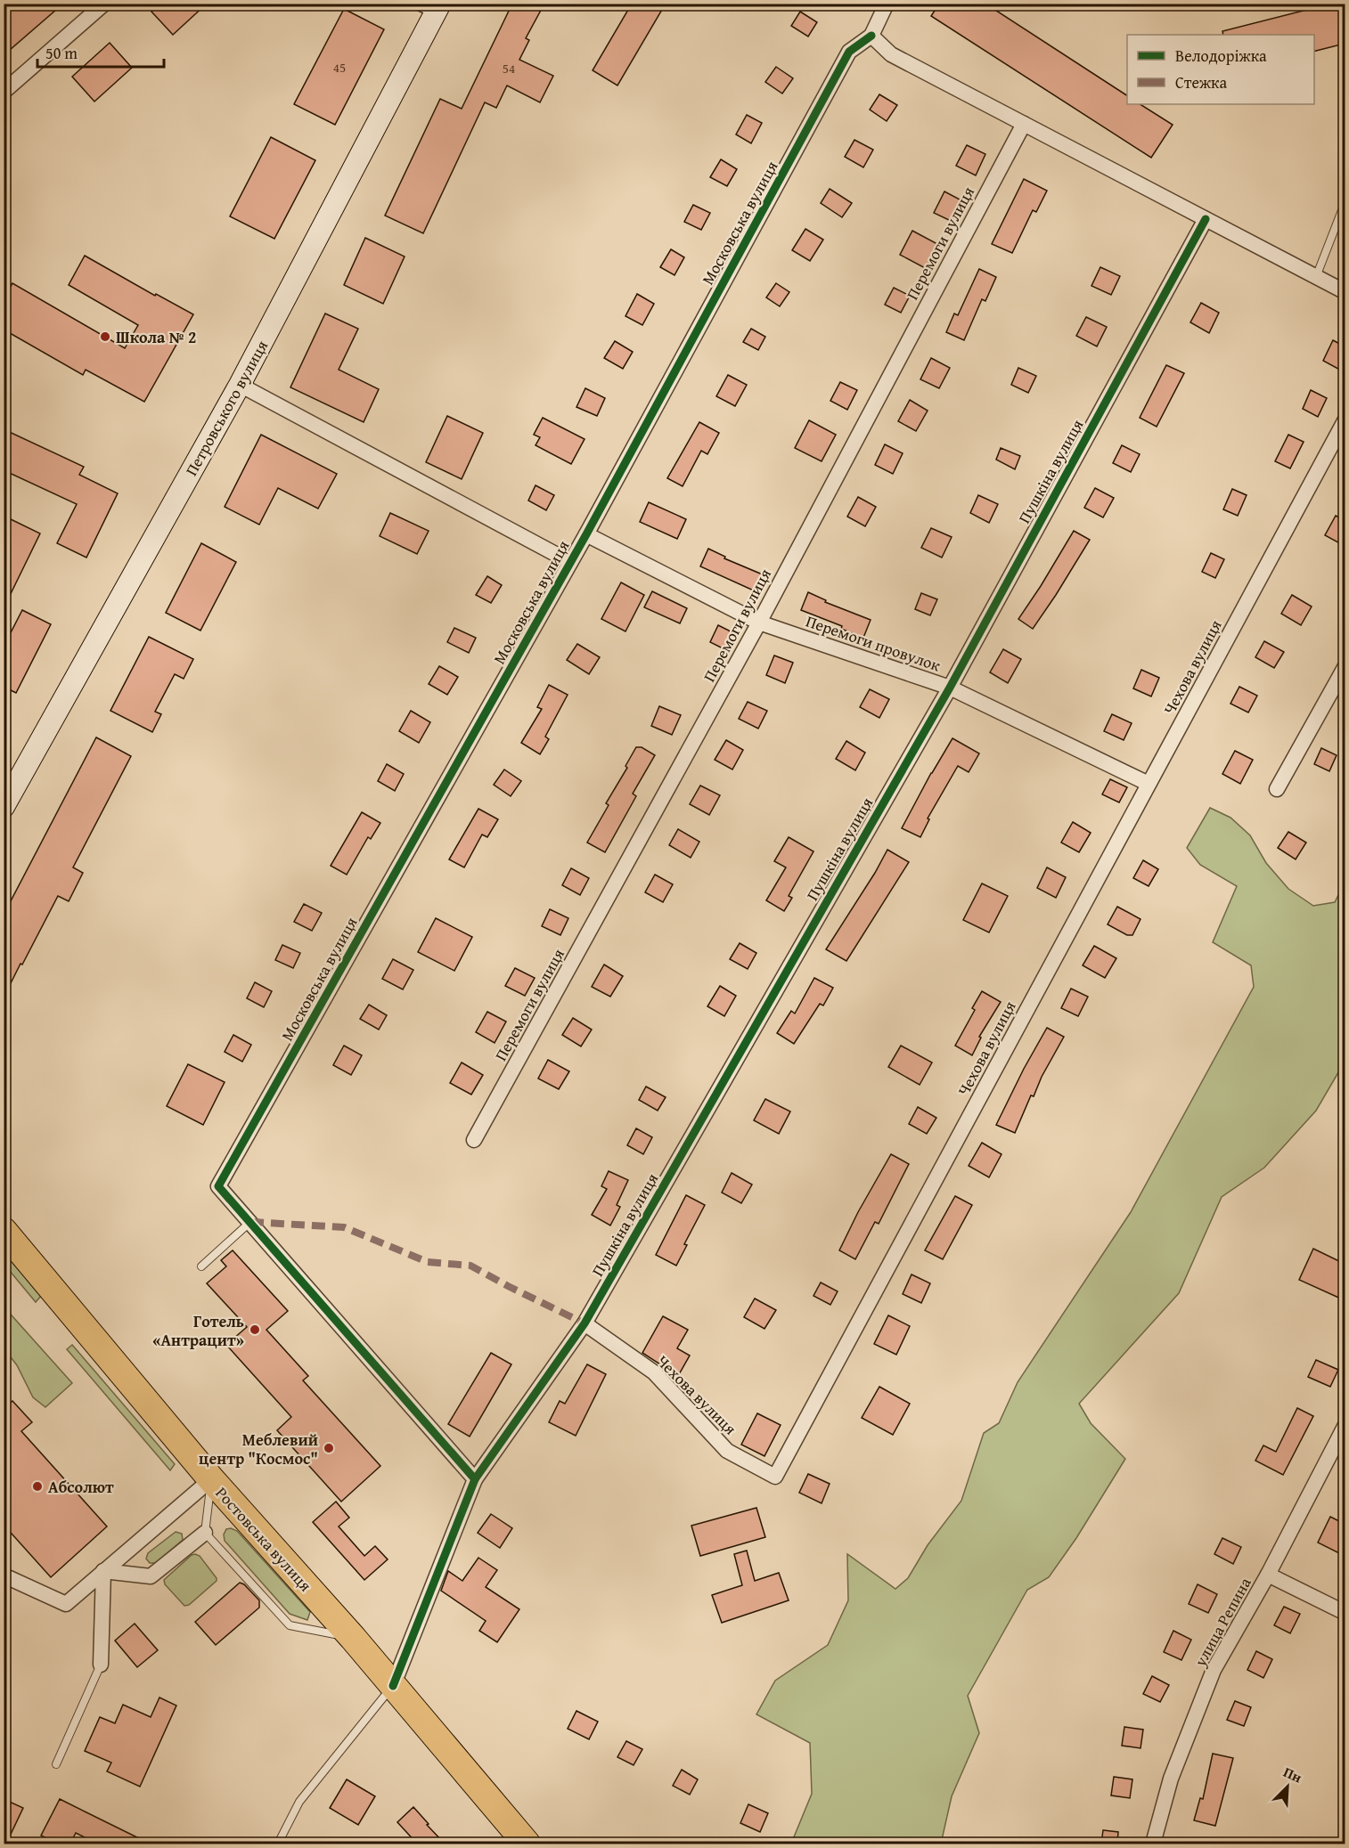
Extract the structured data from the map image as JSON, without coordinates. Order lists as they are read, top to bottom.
{
  "streets": {
    "highway": ["Ростовська вулиця"],
    "main road": ["Петровського вулиця"],
    "street": [
      "Московська вулиця",
      "Перемоги вулиця",
      "Пушкіна вулиця",
      "Перемоги провулок",
      "Чехова вулиця",
      "улица Репина"
    ]
  },
  "crossings": [
    ["Московська вулиця", "Перемоги провулок"],
    ["Перемоги вулиця", "Перемоги провулок"],
    ["Пушкіна вулиця", "Перемоги провулок"],
    ["Пушкіна вулиця", "Чехова вулиця"],
    ["Пушкіна вулиця", "Ростовська вулиця"],
    ["Перемоги провулок", "Чехова вулиця"]
  ],
  "places": [
    "Школа № 2",
    "Готель «Антрацит»",
    "Меблевий центр \"Космос\"",
    "Абсолют"
  ],
  "house_numbers": ["45", "54"],
  "legend": ["Велодоріжка", "Стежка"],
  "scale_bar": "50 m",
  "north": "top right"
}
